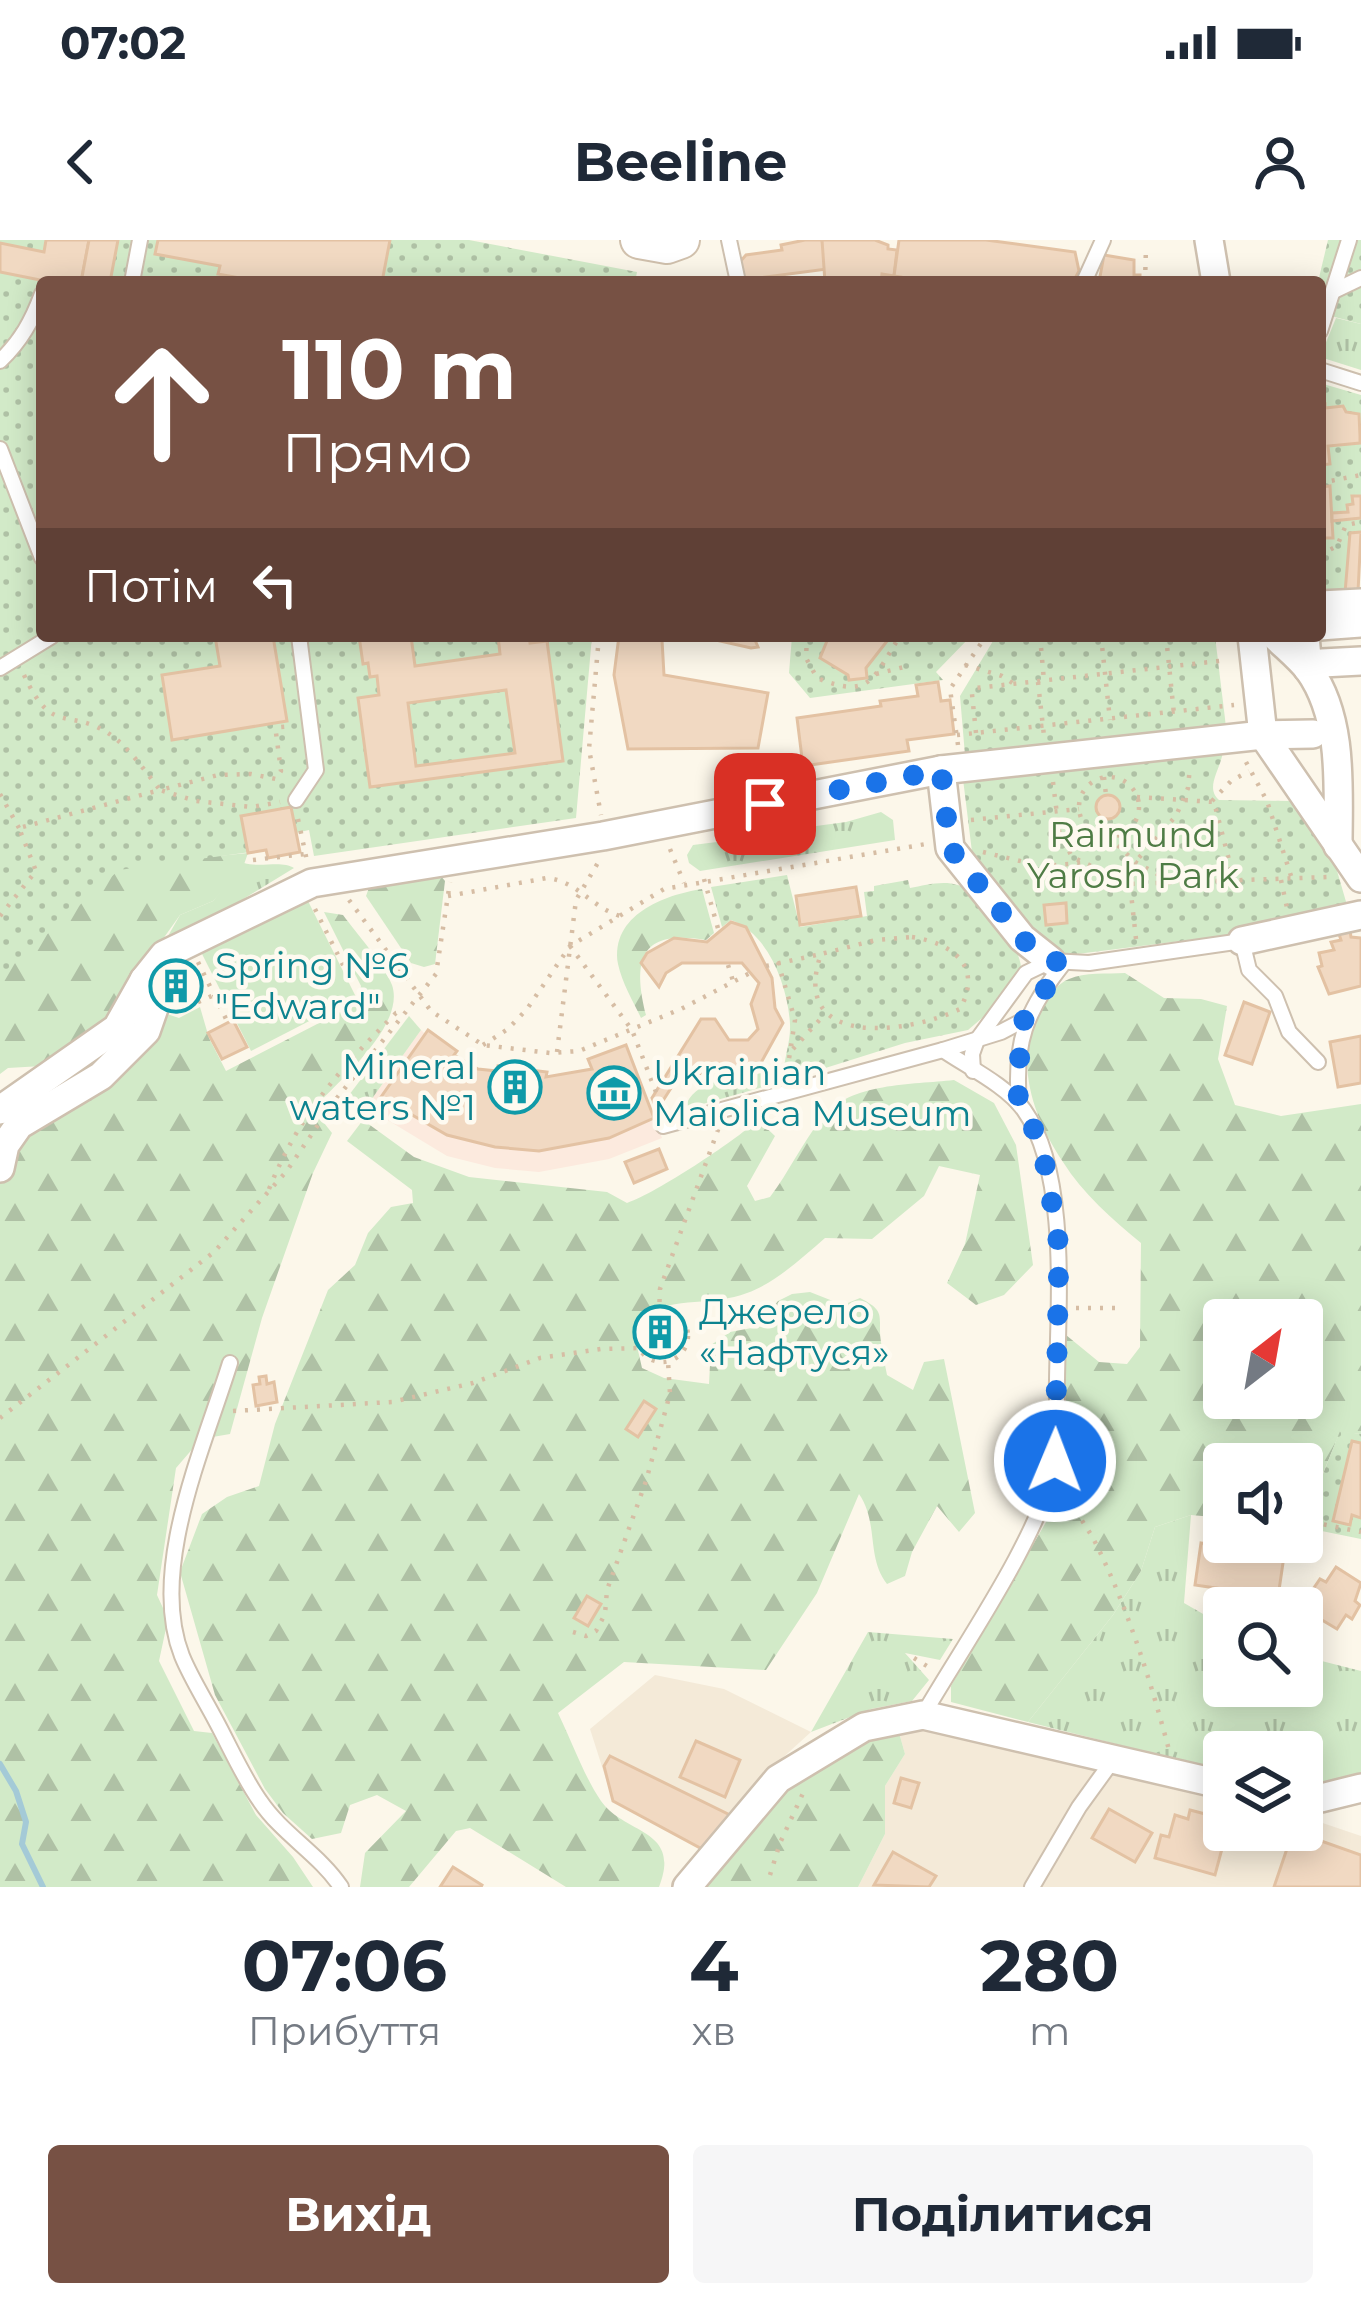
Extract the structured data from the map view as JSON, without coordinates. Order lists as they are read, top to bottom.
{
  "parks": ["Raimund Yarosh Park"],
  "places": {
    "building": ["Spring №6 \"Edward\"", "Mineral waters №1", "Джерело «Нафтуся»"],
    "museum": ["Ukrainian Maiolica Museum"]
  },
  "north": "top right",
  "page": {
    "status": "07:02",
    "header": "Beeline",
    "turn": ["110 m", "Прямо"],
    "then": "Потім",
    "eta": [
      "07:06",
      "Прибуття",
      "4",
      "хв",
      "280",
      "m"
    ],
    "buttons": ["Вихід", "Поділитися"]
  }
}
